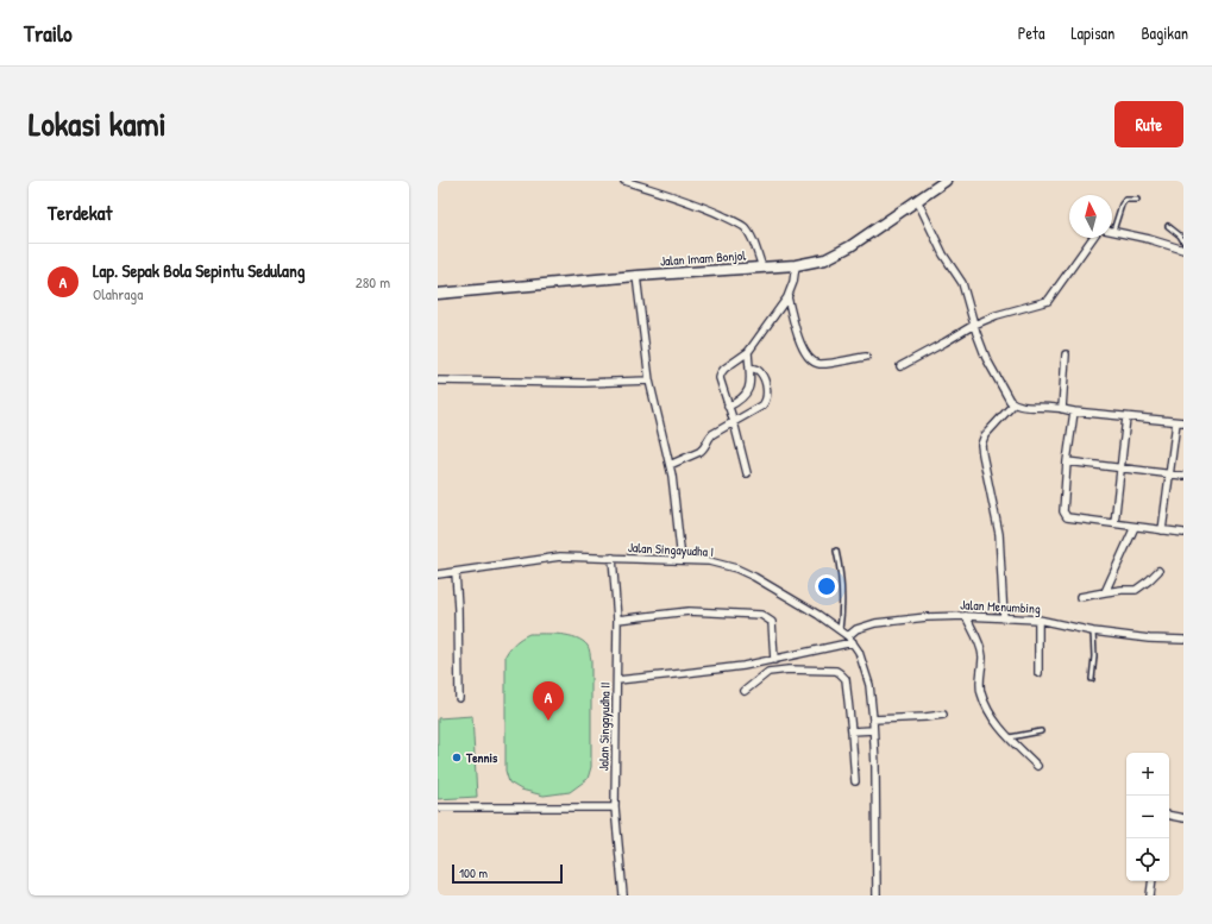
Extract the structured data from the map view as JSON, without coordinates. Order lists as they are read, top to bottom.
{
  "streets": {
    "main road": ["Jalan Imam Bonjol"],
    "street": ["Jalan Singayudha I", "Jalan Menumbing", "Jalan Singayudha II"]
  },
  "crossings": [
    ["Jalan Singayudha I", "Jalan Menumbing"],
    ["Jalan Singayudha I", "Jalan Singayudha II"]
  ],
  "places": ["Tennis"],
  "scale_bar": "100 m",
  "north": "top",
  "page": {
    "header": "Trailo",
    "nav": ["Peta", "Lapisan", "Bagikan"],
    "title": "Lokasi kami",
    "buttons": "Rute",
    "heading": "Terdekat",
    "list": [
      {
        "mark": "A",
        "name": "Lap. Sepak Bola Sepintu Sedulang",
        "note": "Olahraga",
        "value": "280 m"
      }
    ],
    "pins": "A",
    "map_buttons": ["+", "−"],
    "scale": "100 m"
  }
}
